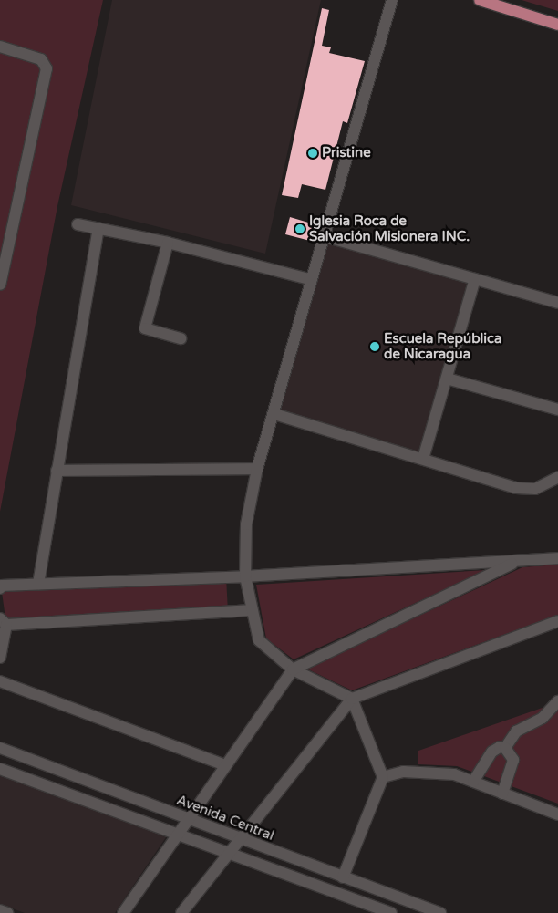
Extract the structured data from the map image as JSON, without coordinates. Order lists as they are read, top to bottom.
{
  "streets": {
    "street": ["Avenida Central"]
  },
  "places": ["Pristine", "Iglesia Roca de Salvación Misionera INC.", "Escuela República de Nicaragua"]
}
